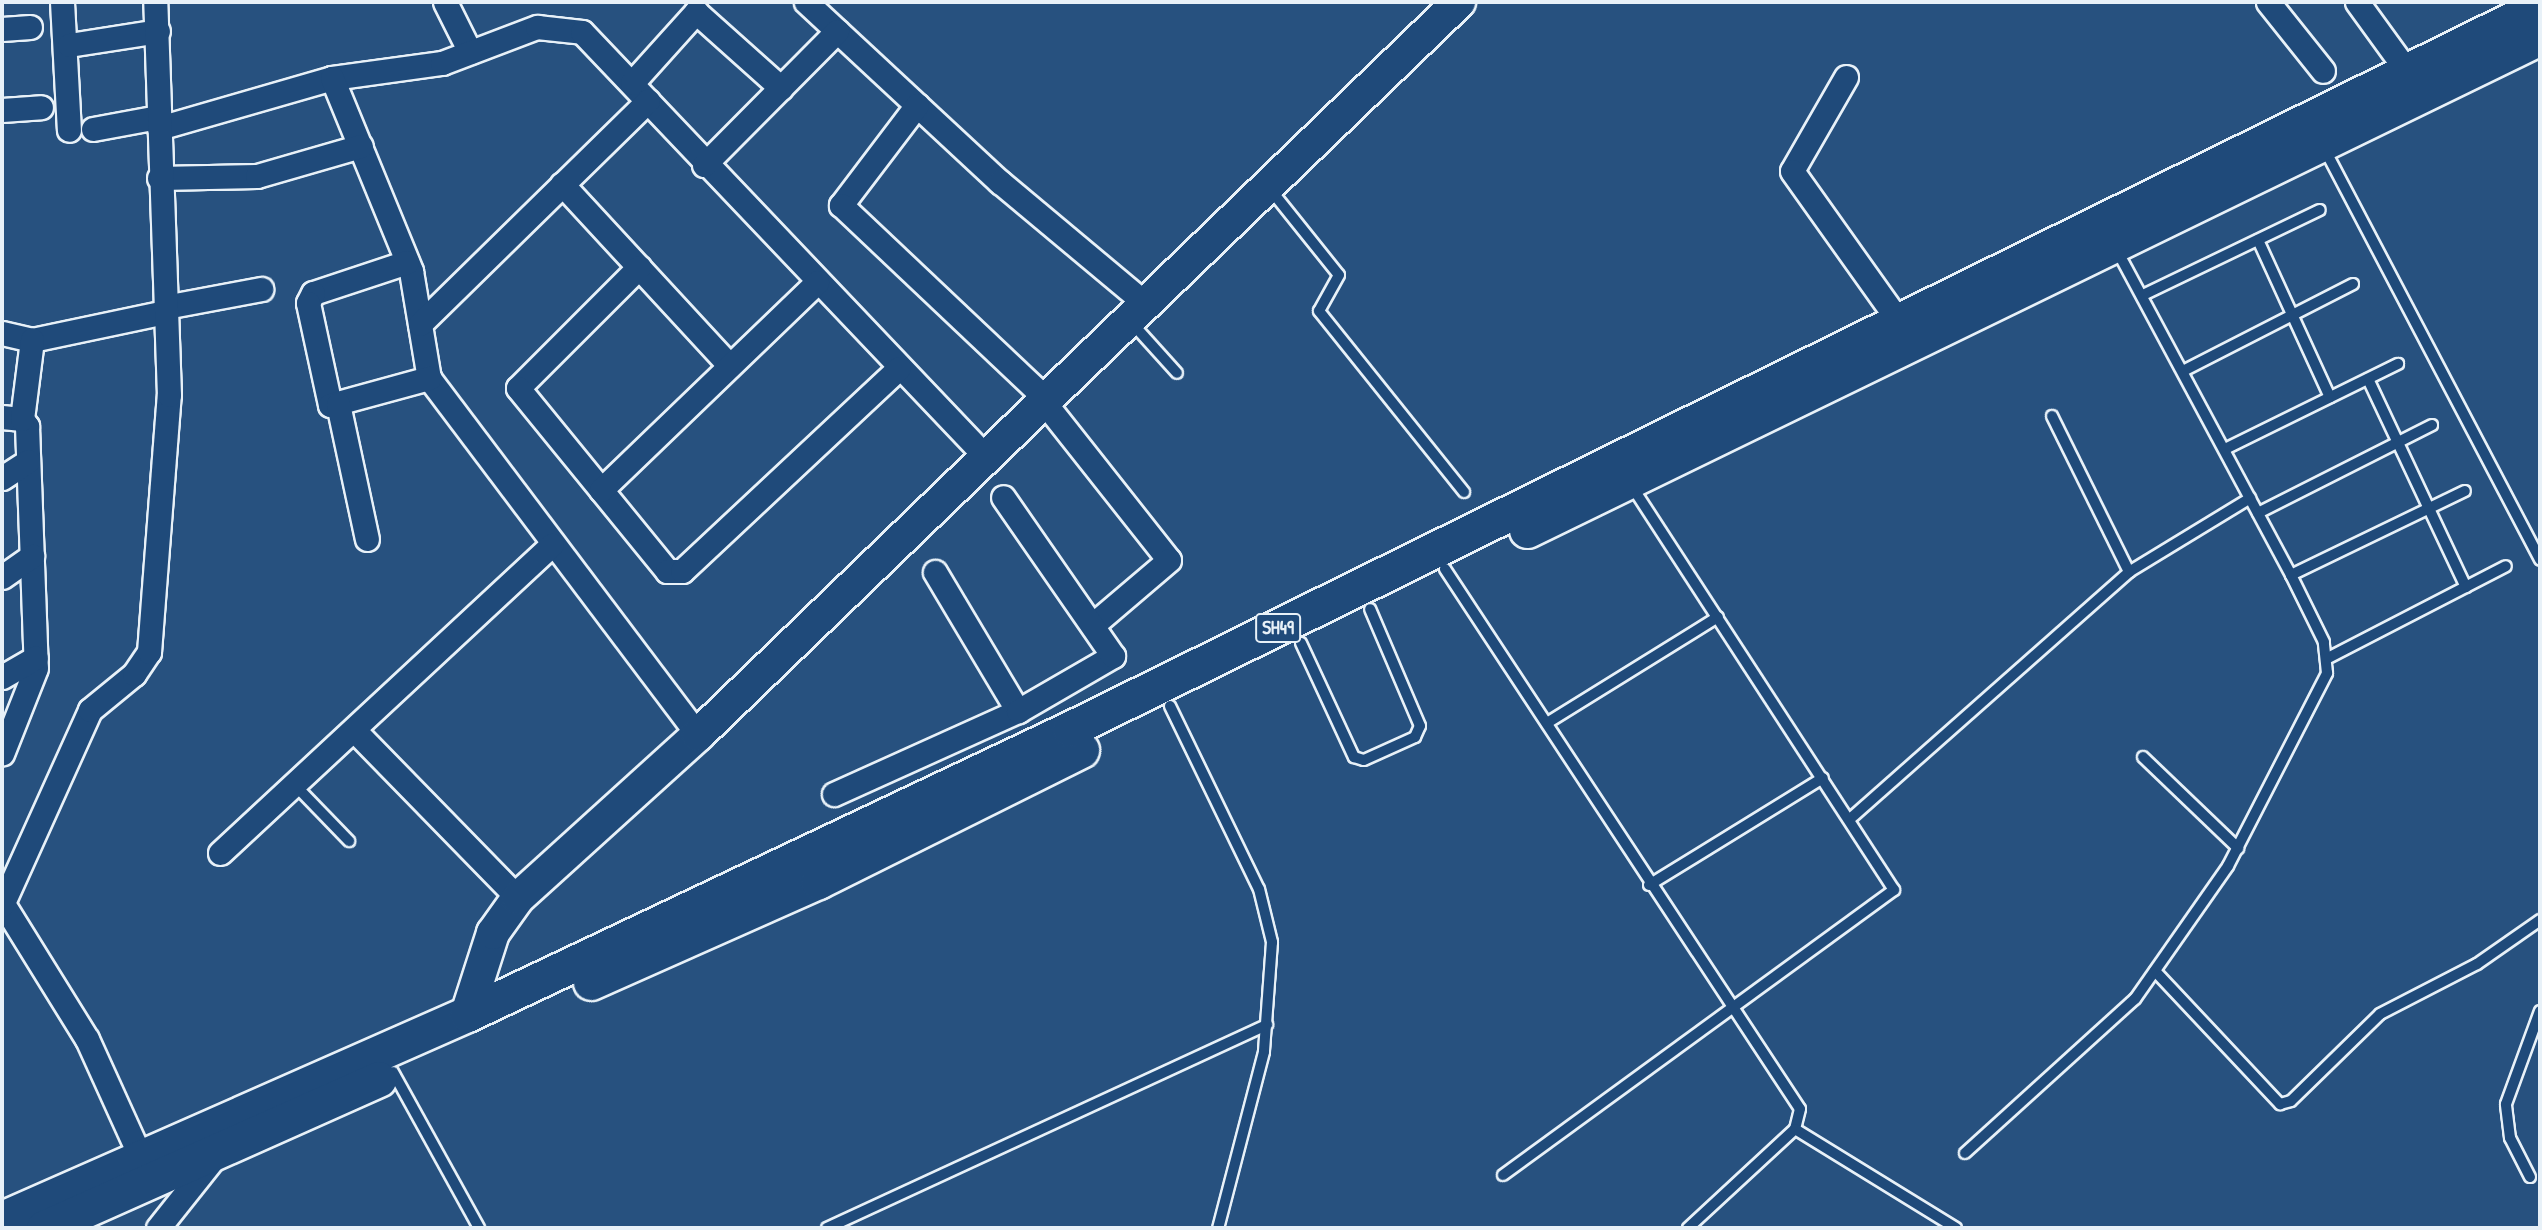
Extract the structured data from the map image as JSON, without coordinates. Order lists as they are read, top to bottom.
{
  "streets": {
    "main road": ["SH49"]
  }
}
